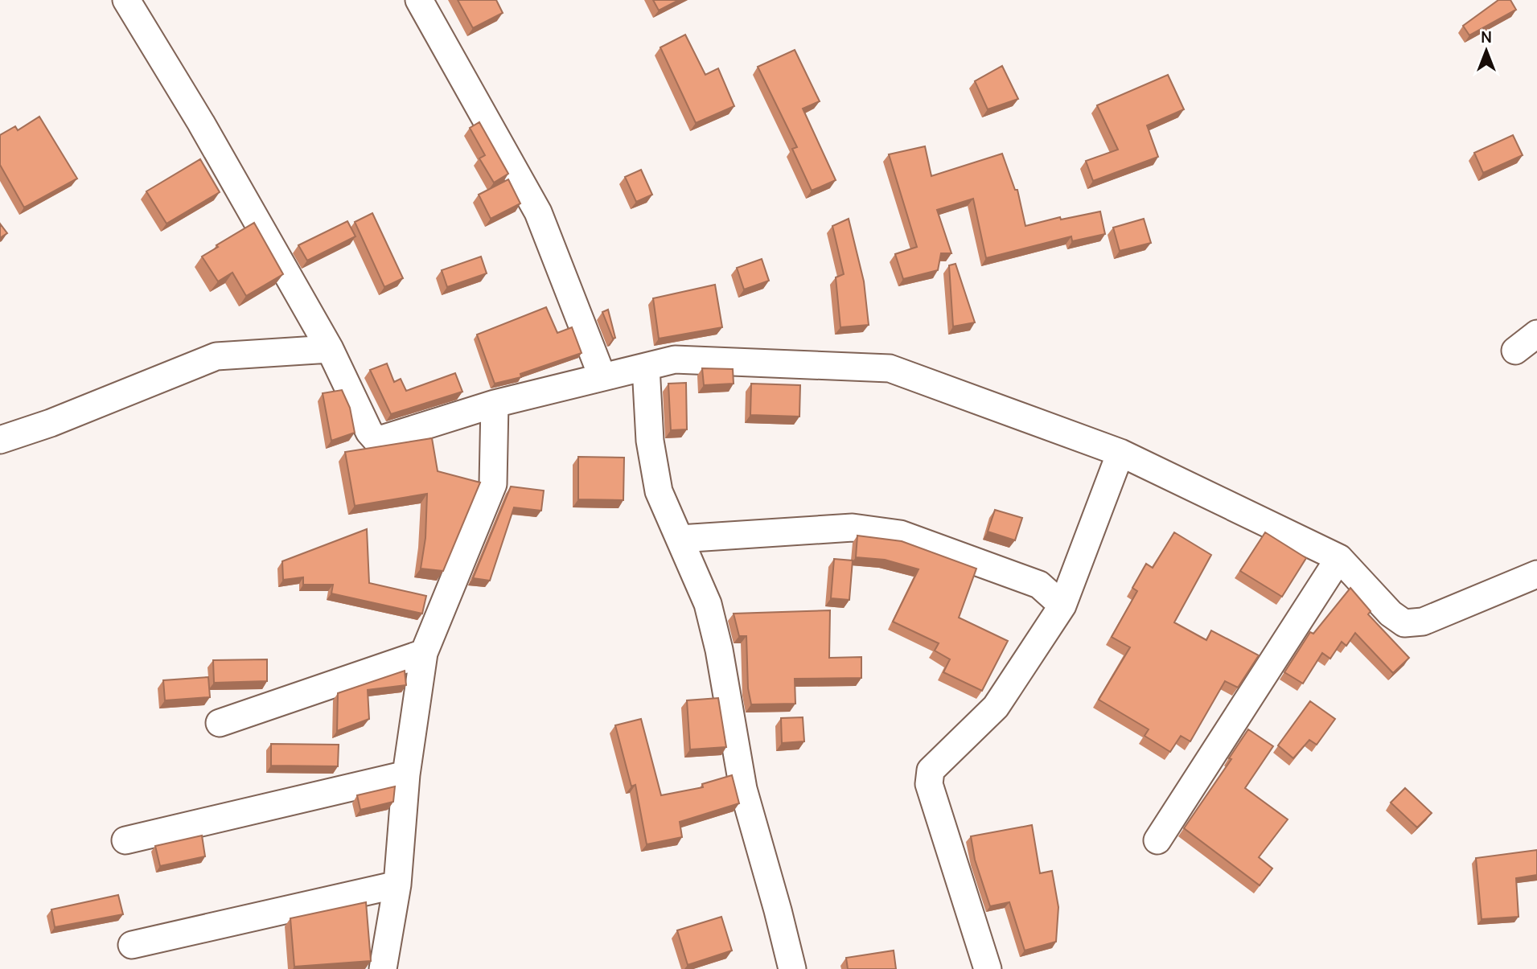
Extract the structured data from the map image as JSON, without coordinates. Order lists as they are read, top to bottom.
{
  "north": "top"
}
